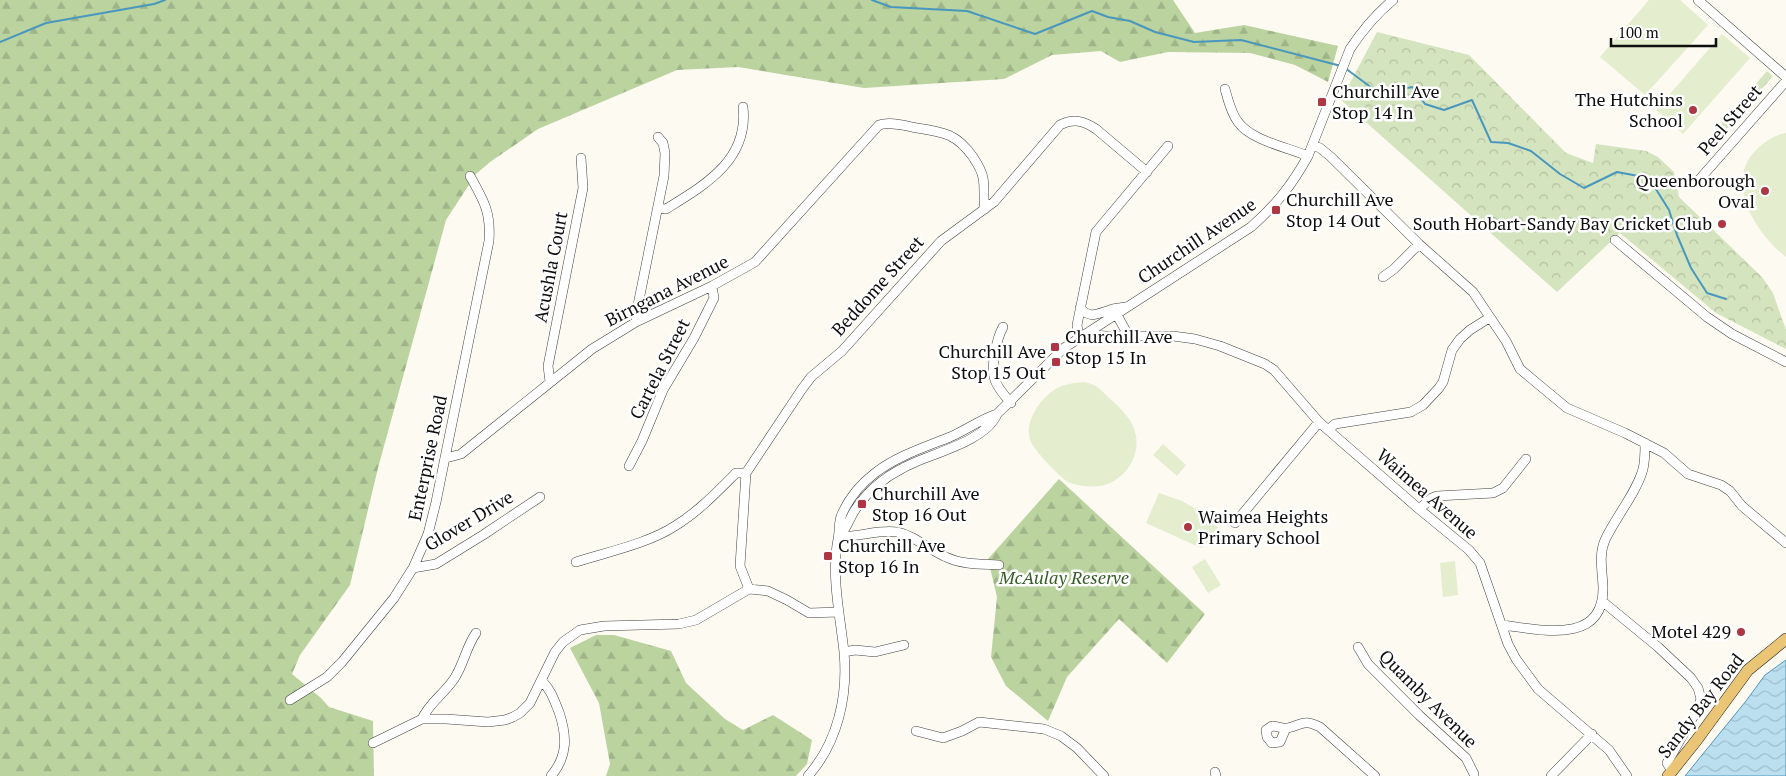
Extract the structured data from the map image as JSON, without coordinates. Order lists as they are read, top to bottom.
{
  "streets": {
    "main road": ["Sandy Bay Road"],
    "street": [
      "Peel Street",
      "Churchill Avenue",
      "Acushla Court",
      "Beddome Street",
      "Birngana Avenue",
      "Cartela Street",
      "Enterprise Road",
      "Waimea Avenue",
      "Glover Drive",
      "Quamby Avenue"
    ]
  },
  "crossings": [
    ["Churchill Avenue", "Waimea Avenue"],
    ["Acushla Court", "Birngana Avenue"],
    ["Beddome Street", "Birngana Avenue"],
    ["Birngana Avenue", "Cartela Street"],
    ["Birngana Avenue", "Enterprise Road"],
    ["Enterprise Road", "Glover Drive"]
  ],
  "parks": ["McAulay Reserve"],
  "places": {
    "transit": [
      "Churchill Ave Stop 14 In",
      "Churchill Ave Stop 14 Out",
      "Churchill Ave Stop 15 In",
      "Churchill Ave Stop 15 Out",
      "Churchill Ave Stop 16 Out",
      "Churchill Ave Stop 16 In"
    ],
    "other": [
      "The Hutchins School",
      "Queenborough Oval",
      "South Hobart-Sandy Bay Cricket Club",
      "Waimea Heights Primary School",
      "Motel 429"
    ]
  },
  "scale_bar": "100 m"
}
